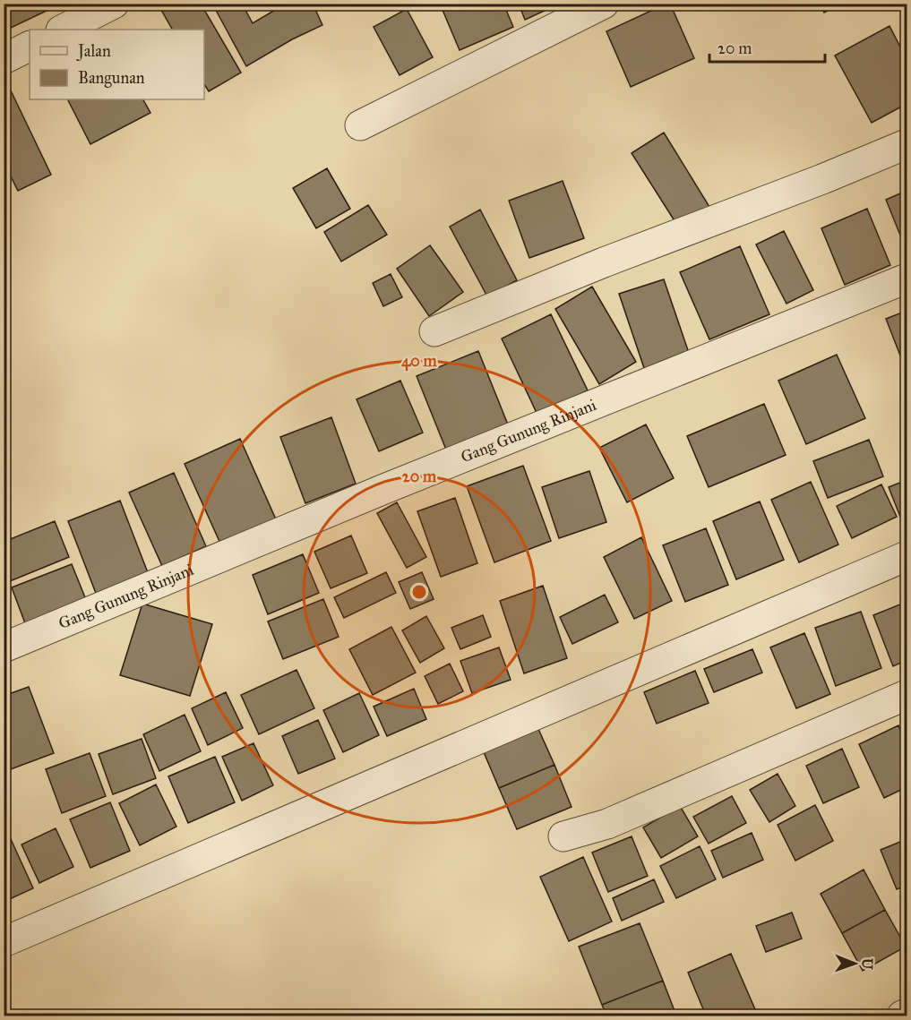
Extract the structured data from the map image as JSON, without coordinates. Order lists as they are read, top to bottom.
{
  "streets": {
    "street": ["Gang Gunung Rinjani"]
  },
  "legend": ["Jalan", "Bangunan"],
  "scale_bar": "20 m",
  "north": "right",
  "rings": ["40 m", "20 m"]
}
